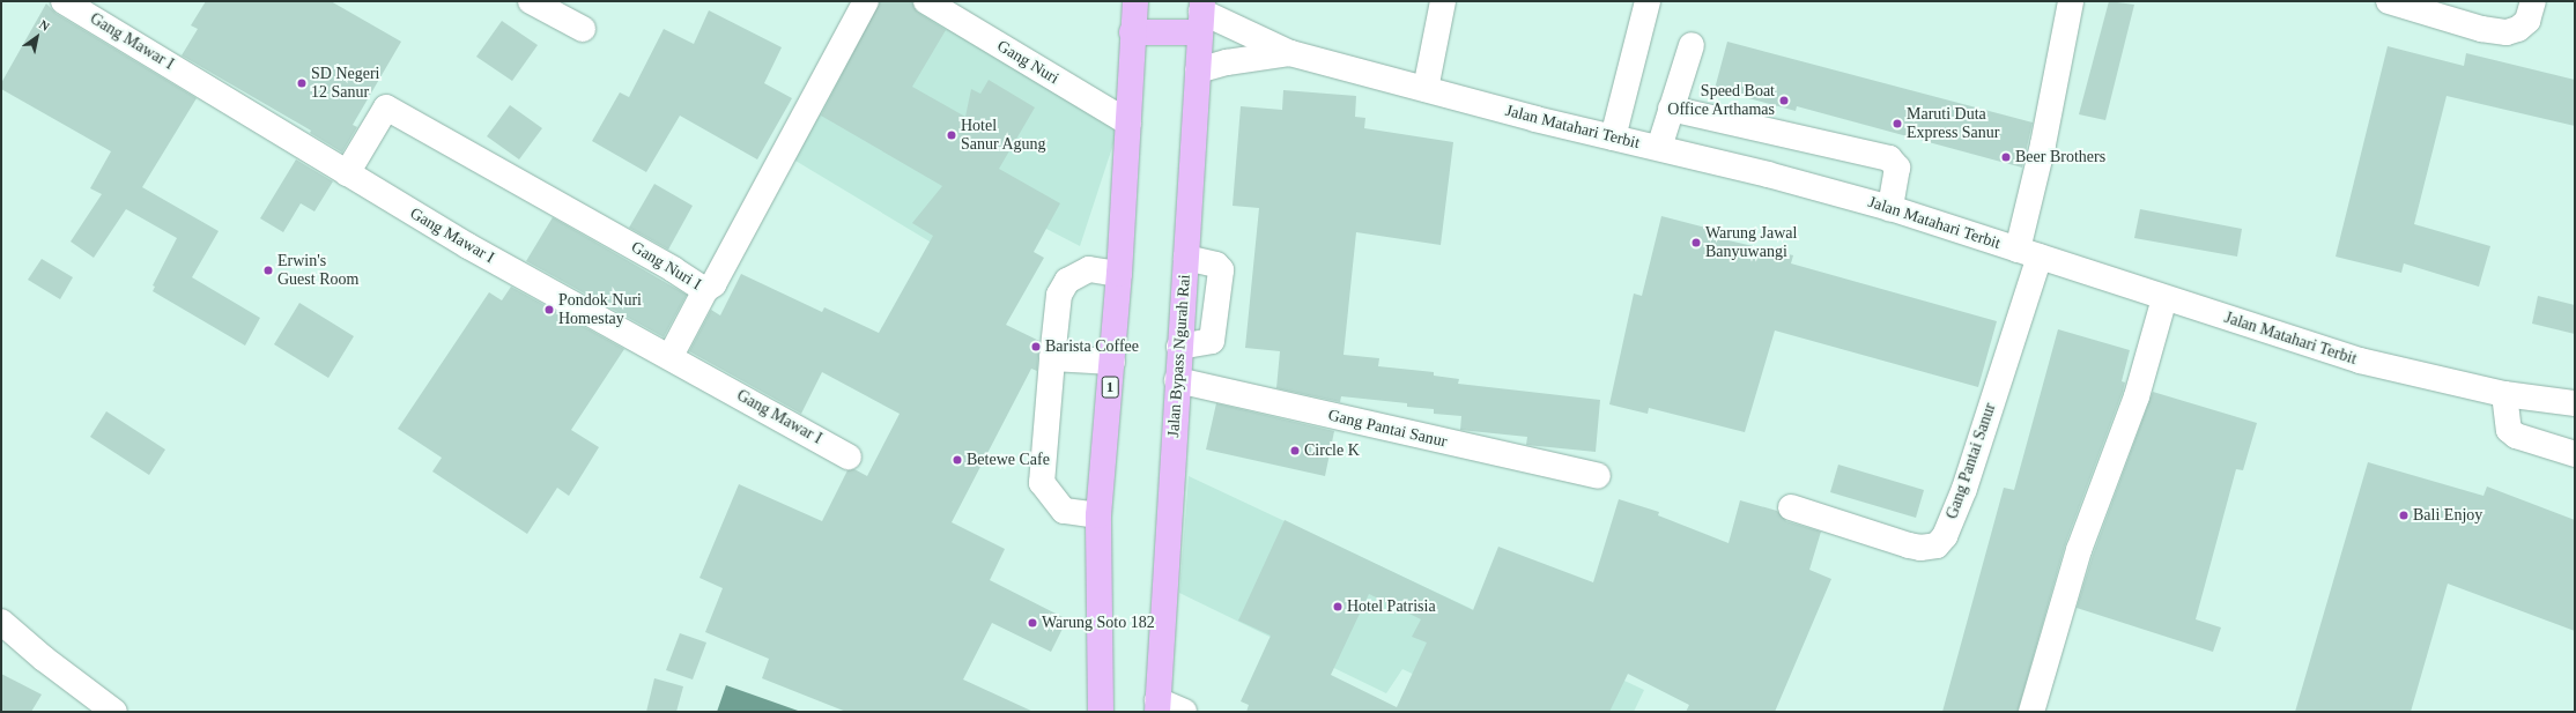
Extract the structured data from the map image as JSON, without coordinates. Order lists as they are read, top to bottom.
{
  "streets": {
    "highway": ["Jalan Bypass Ngurah Rai", "1"],
    "street": [
      "Gang Mawar I",
      "Gang Nuri",
      "Jalan Matahari Terbit",
      "Gang Nuri I",
      "Gang Pantai Sanur"
    ]
  },
  "crossings": [
    ["Gang Mawar I", "Gang Nuri I"],
    ["Gang Nuri", "1"],
    ["Jalan Matahari Terbit", "Jalan Bypass Ngurah Rai"],
    ["Jalan Matahari Terbit", "Gang Pantai Sanur"],
    ["Jalan Bypass Ngurah Rai", "Gang Pantai Sanur"]
  ],
  "places": [
    "SD Negeri 12 Sanur",
    "Speed Boat Office Arthamas",
    "Maruti Duta Express Sanur",
    "Hotel Sanur Agung",
    "Beer Brothers",
    "Warung Jawal Banyuwangi",
    "Erwin's Guest Room",
    "Pondok Nuri Homestay",
    "Barista Coffee",
    "Circle K",
    "Betewe Cafe",
    "Bali Enjoy",
    "Hotel Patrisia",
    "Warung Soto 182"
  ],
  "north": "top right"
}
